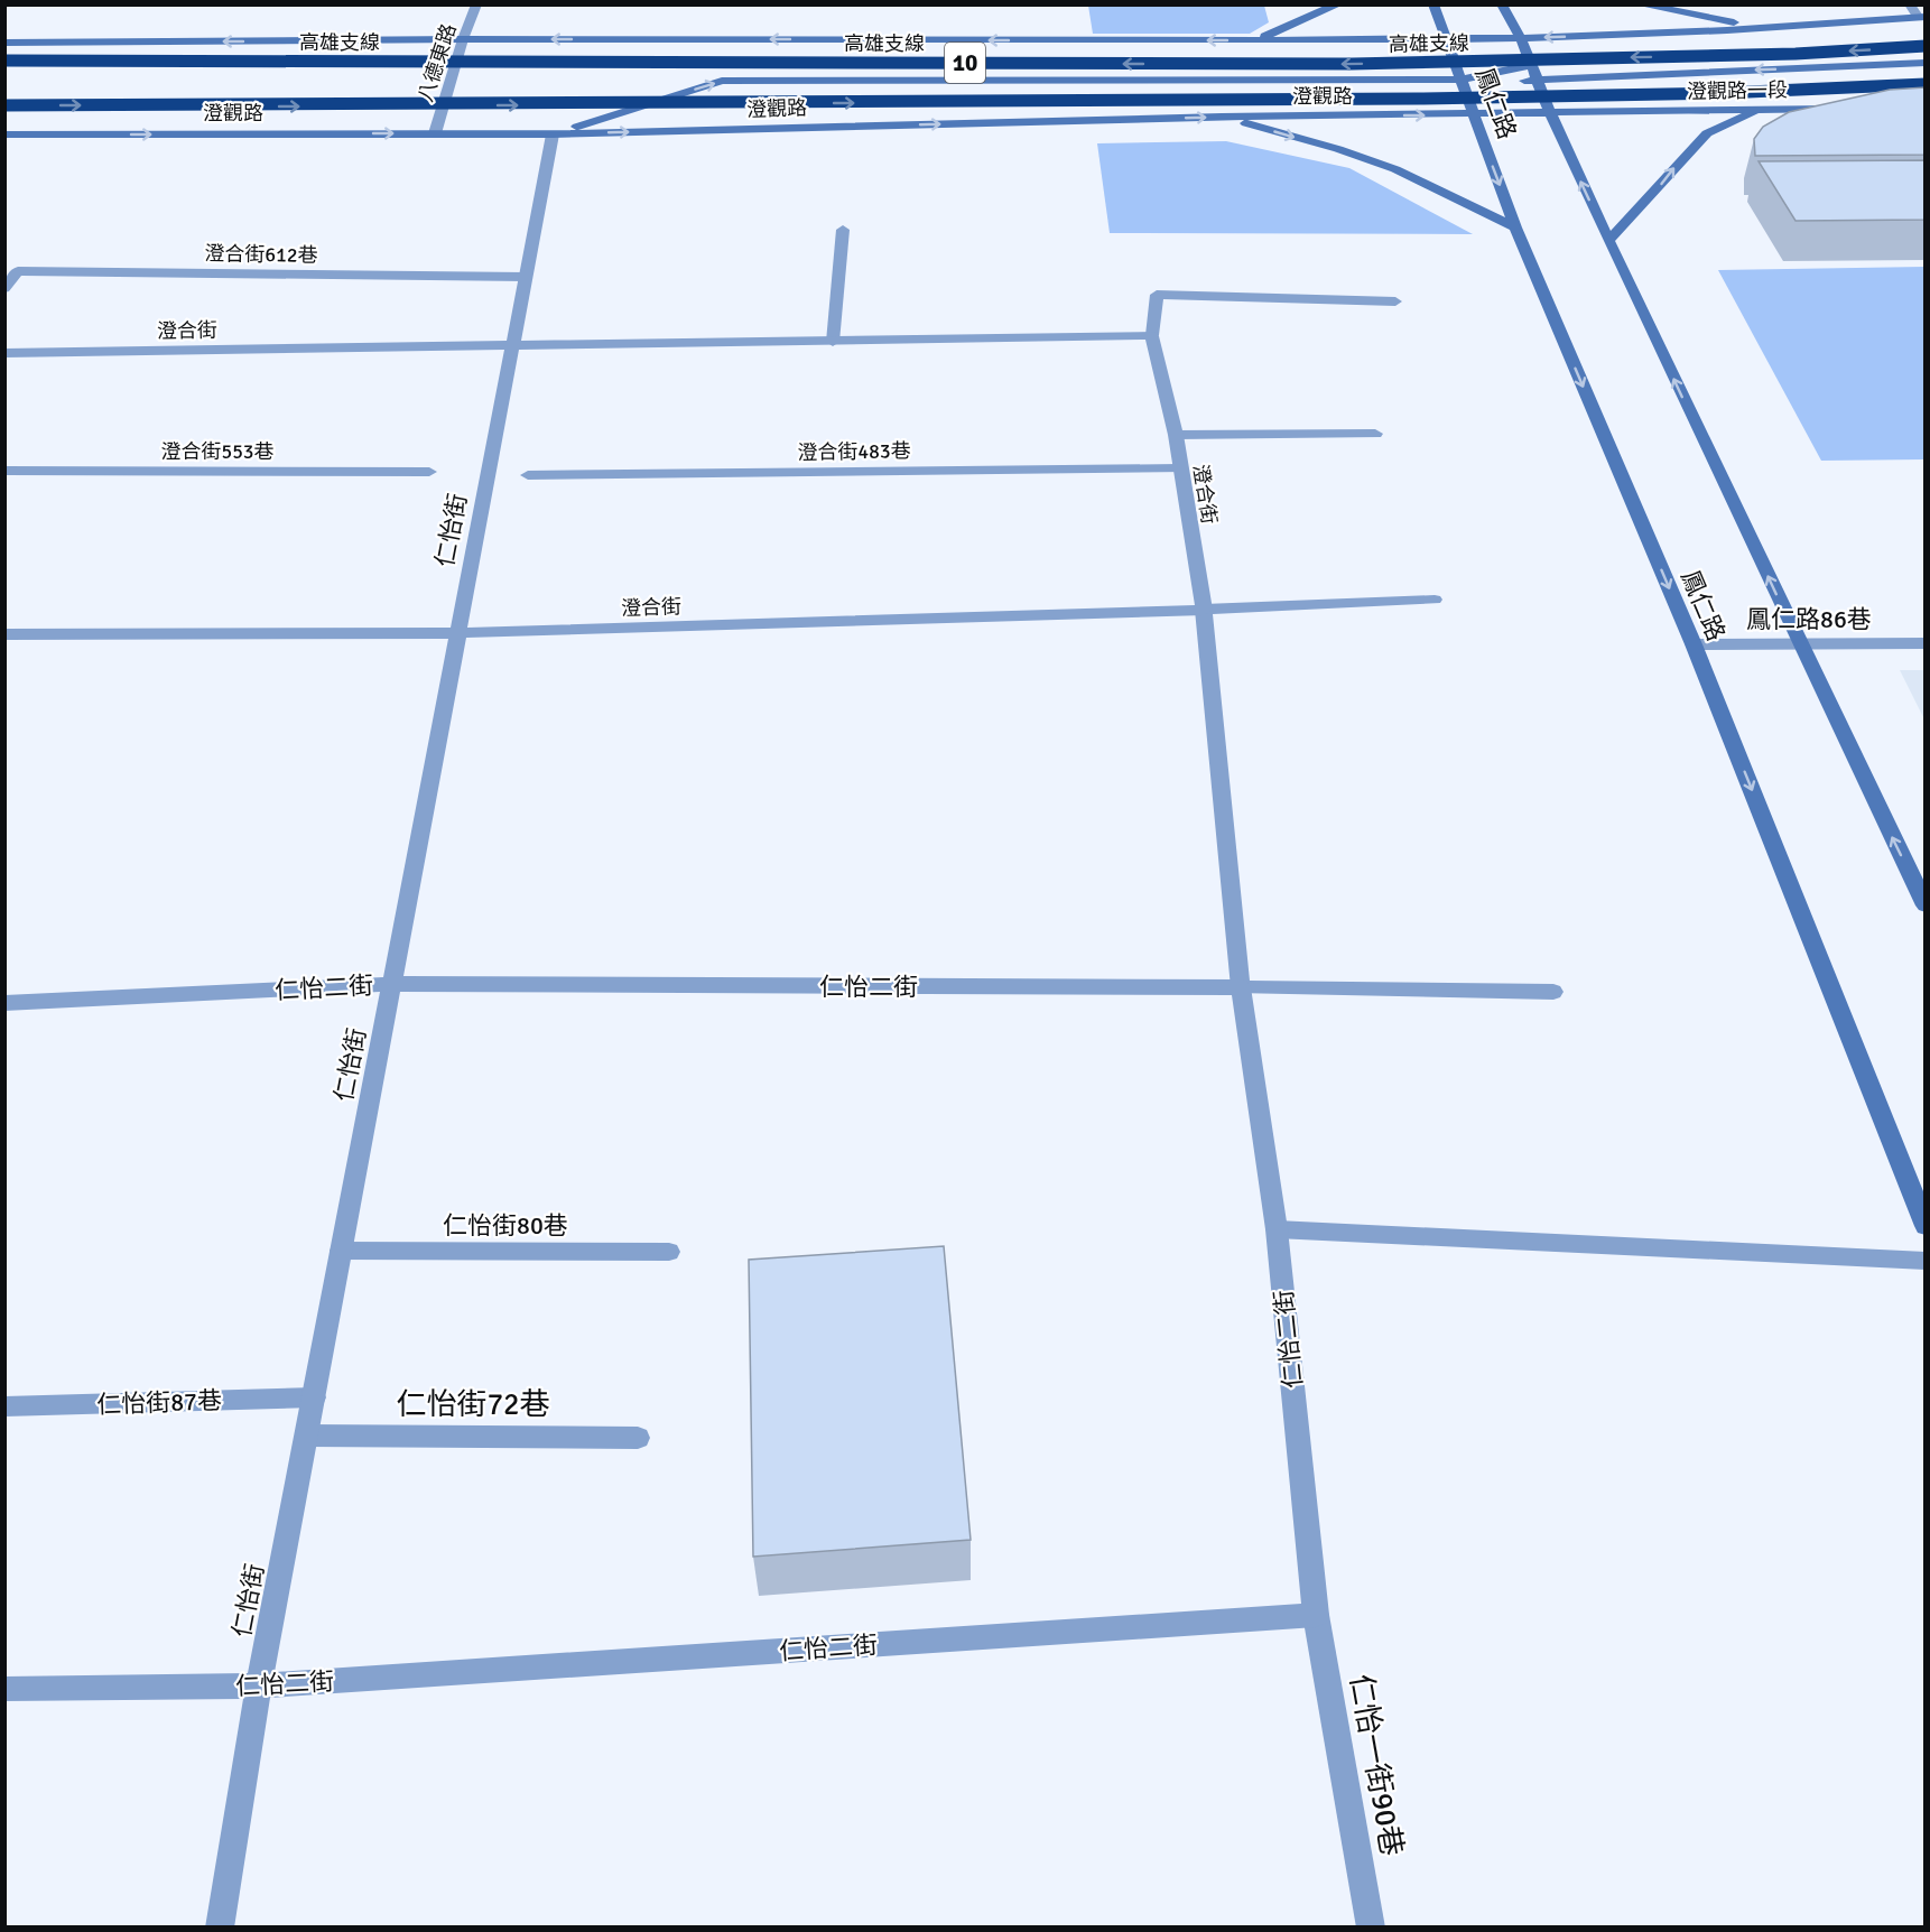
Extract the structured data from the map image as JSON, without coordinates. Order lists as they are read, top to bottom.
{
  "streets": {
    "highway": ["高雄支線", "10"],
    "main road": ["澄觀路一段", "澄觀路", "鳳仁路"],
    "street": [
      "八德東路",
      "澄合街612巷",
      "澄合街",
      "澄合街553巷",
      "澄合街483巷",
      "仁怡街",
      "鳳仁路86巷",
      "仁怡二街",
      "仁怡街80巷",
      "仁怡街87巷",
      "仁怡街72巷",
      "仁怡一街90巷"
    ]
  },
  "crossings": [
    ["八德東路", "澄觀路"],
    ["澄觀路一段", "澄觀路"],
    ["澄觀路一段", "鳳仁路"],
    ["澄觀路", "鳳仁路"],
    ["澄觀路", "仁怡街"],
    ["鳳仁路", "鳳仁路86巷"],
    ["澄合街612巷", "仁怡街"],
    ["澄合街", "澄合街483巷"],
    ["澄合街", "仁怡街"],
    ["仁怡街", "仁怡二街"],
    ["仁怡街", "仁怡街80巷"],
    ["仁怡街", "仁怡街87巷"],
    ["仁怡街", "仁怡街72巷"],
    ["仁怡二街", "仁怡一街90巷"]
  ]
}
